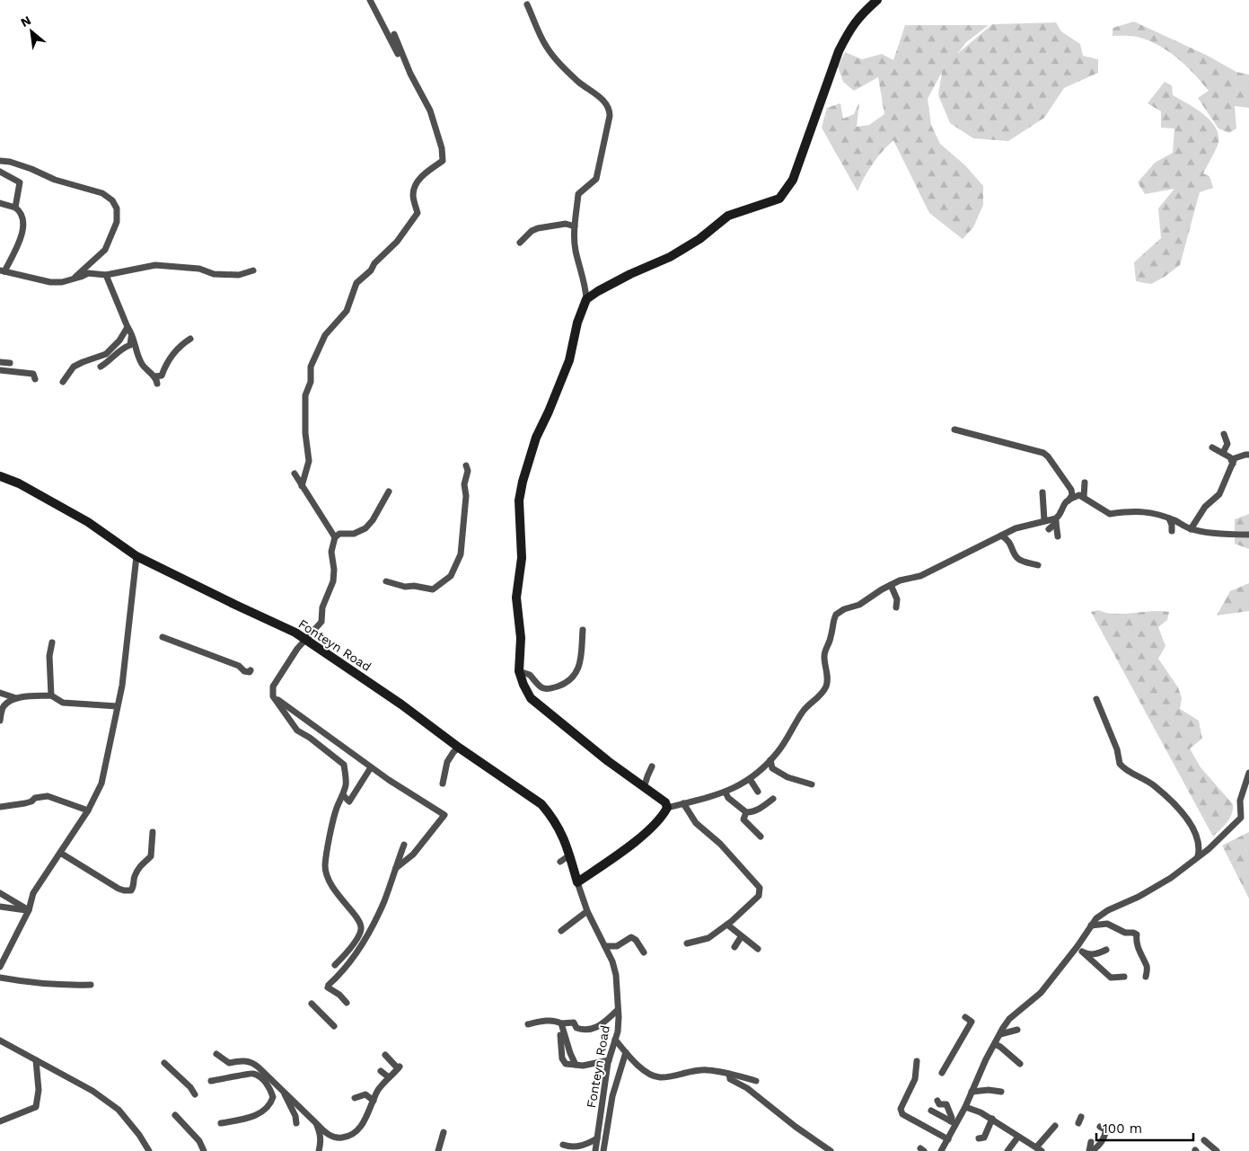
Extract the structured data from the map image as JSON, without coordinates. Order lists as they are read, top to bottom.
{
  "streets": {
    "street": ["Fonteyn Road"]
  },
  "scale_bar": "100 m",
  "north": "top left"
}
